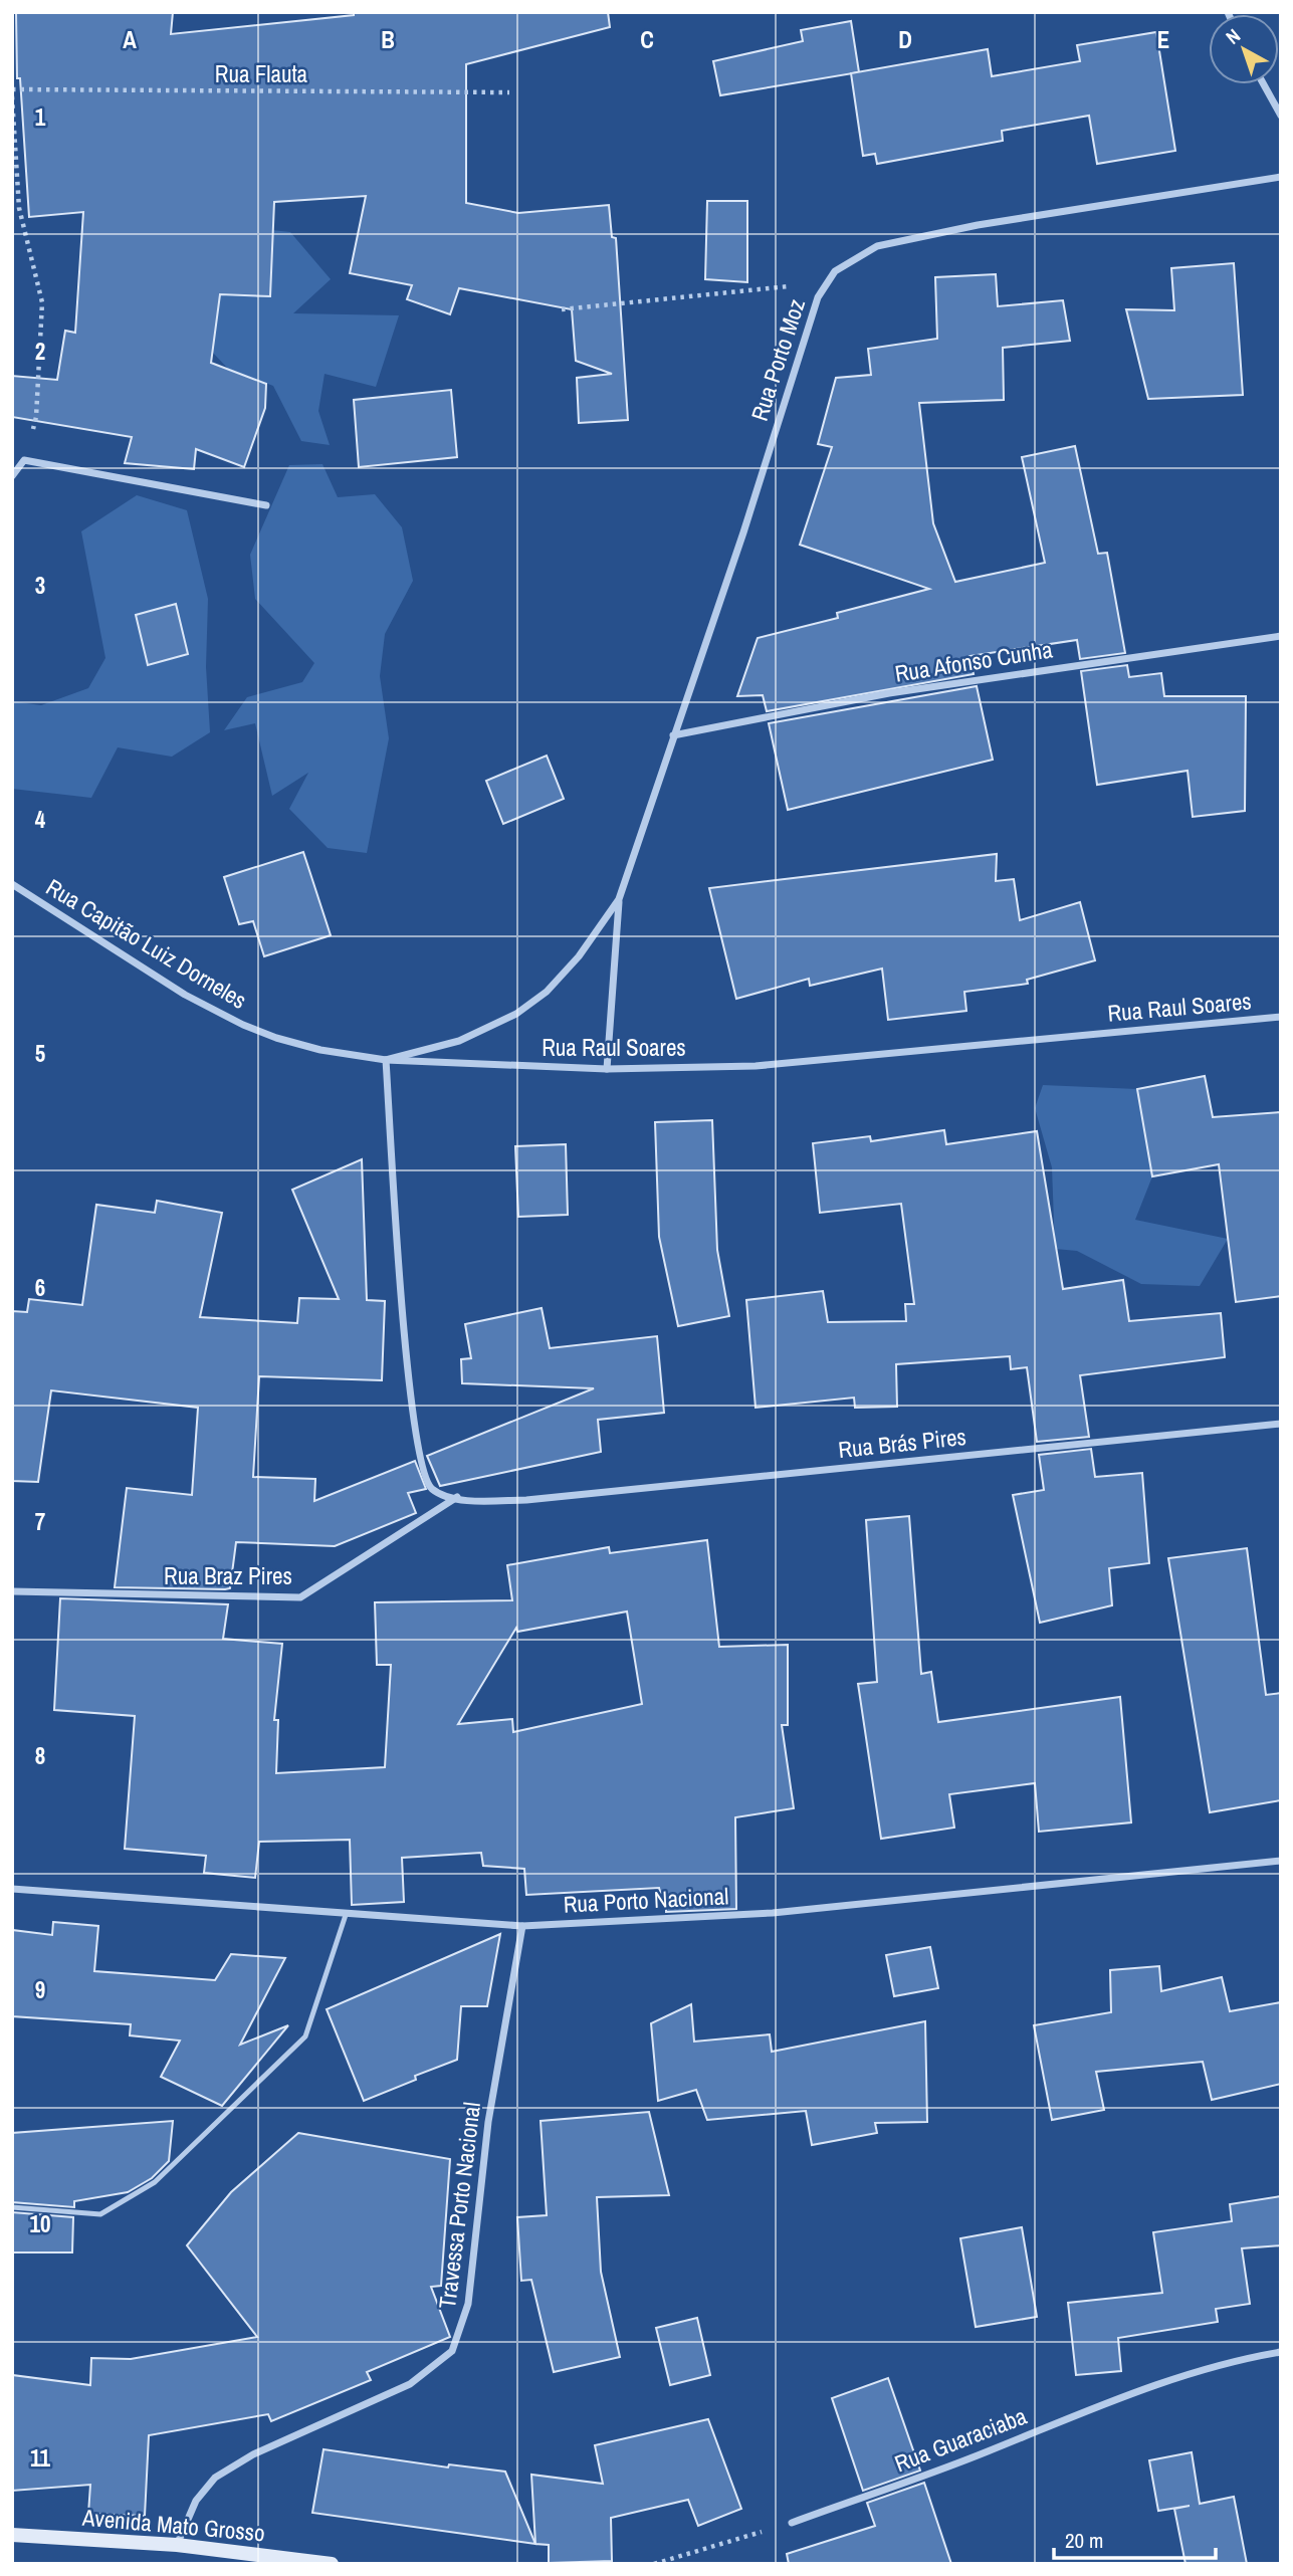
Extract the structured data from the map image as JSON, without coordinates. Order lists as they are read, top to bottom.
{
  "streets": {
    "main road": ["Avenida Mato Grosso"],
    "street": [
      "Rua Porto Moz",
      "Rua Afonso Cunha",
      "Rua Capitão Luiz Dorneles",
      "Rua Raul Soares",
      "Rua Brás Pires",
      "Rua Braz Pires",
      "Rua Porto Nacional",
      "Travessa Porto Nacional",
      "Rua Guaraciaba"
    ],
    "path": ["Rua Flauta"]
  },
  "crossings": [
    ["Rua Porto Moz", "Rua Afonso Cunha"],
    ["Rua Porto Moz", "Rua Capitão Luiz Dorneles"],
    ["Rua Porto Moz", "Rua Raul Soares"],
    ["Rua Capitão Luiz Dorneles", "Rua Raul Soares"],
    ["Rua Brás Pires", "Rua Braz Pires"],
    ["Rua Porto Nacional", "Travessa Porto Nacional"],
    ["Travessa Porto Nacional", "Avenida Mato Grosso"]
  ],
  "scale_bar": "20 m",
  "north": "top left",
  "grid": {
    "columns": [
      "A",
      "B",
      "C",
      "D",
      "E"
    ],
    "rows": [
      "1",
      "2",
      "3",
      "4",
      "5",
      "6",
      "7",
      "8",
      "9",
      "10",
      "11"
    ]
  }
}
